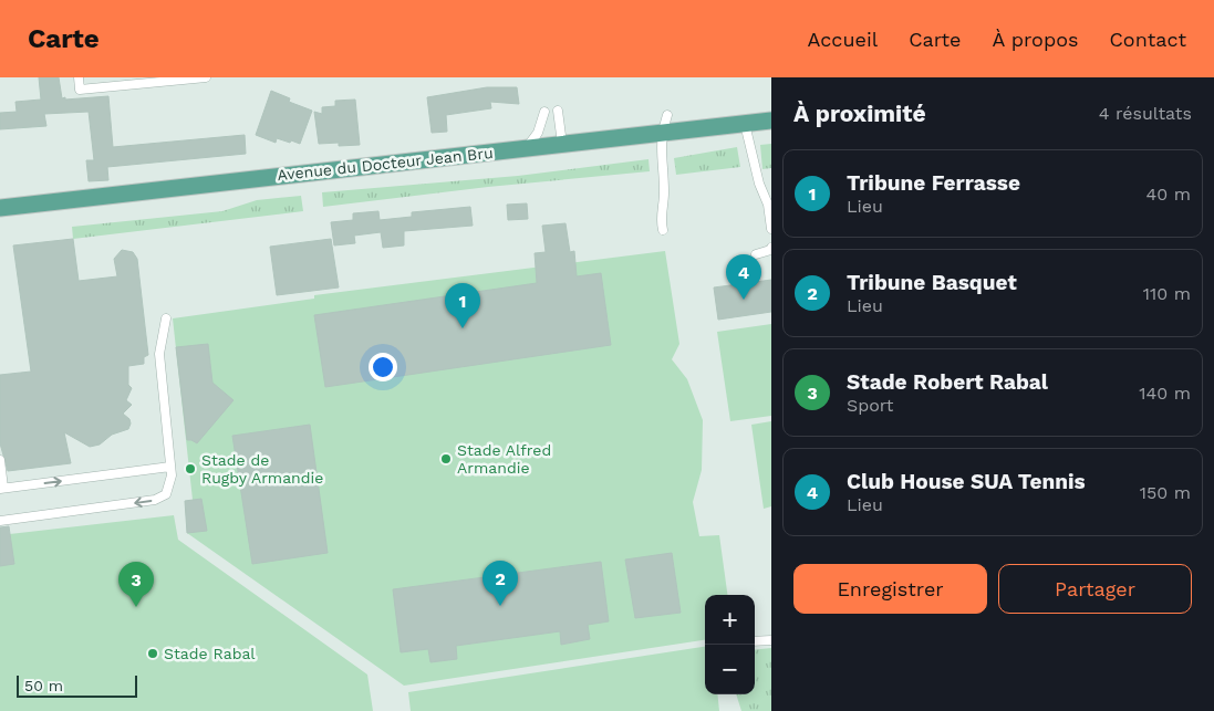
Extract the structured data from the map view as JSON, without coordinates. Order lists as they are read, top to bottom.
{
  "streets": {
    "main road": ["Avenue du Docteur Jean Bru"]
  },
  "places": ["Stade Alfred Armandie", "Stade de Rugby Armandie", "Stade Rabal"],
  "scale_bar": "50 m",
  "page": {
    "header": "Carte",
    "nav": [
      "Accueil",
      "Carte",
      "À propos",
      "Contact"
    ],
    "heading": ["À proximité", "4 résultats"],
    "list": [
      {
        "mark": "1",
        "name": "Tribune Ferrasse",
        "note": "Lieu",
        "value": "40 m"
      },
      {
        "mark": "2",
        "name": "Tribune Basquet",
        "note": "Lieu",
        "value": "110 m"
      },
      {
        "mark": "3",
        "name": "Stade Robert Rabal",
        "note": "Sport",
        "value": "140 m"
      },
      {
        "mark": "4",
        "name": "Club House SUA Tennis",
        "note": "Lieu",
        "value": "150 m"
      }
    ],
    "pins": [
      "4",
      "1",
      "2",
      "3"
    ],
    "buttons": ["Enregistrer", "Partager"],
    "map_buttons": ["+", "−"],
    "scale": "50 m"
  }
}
